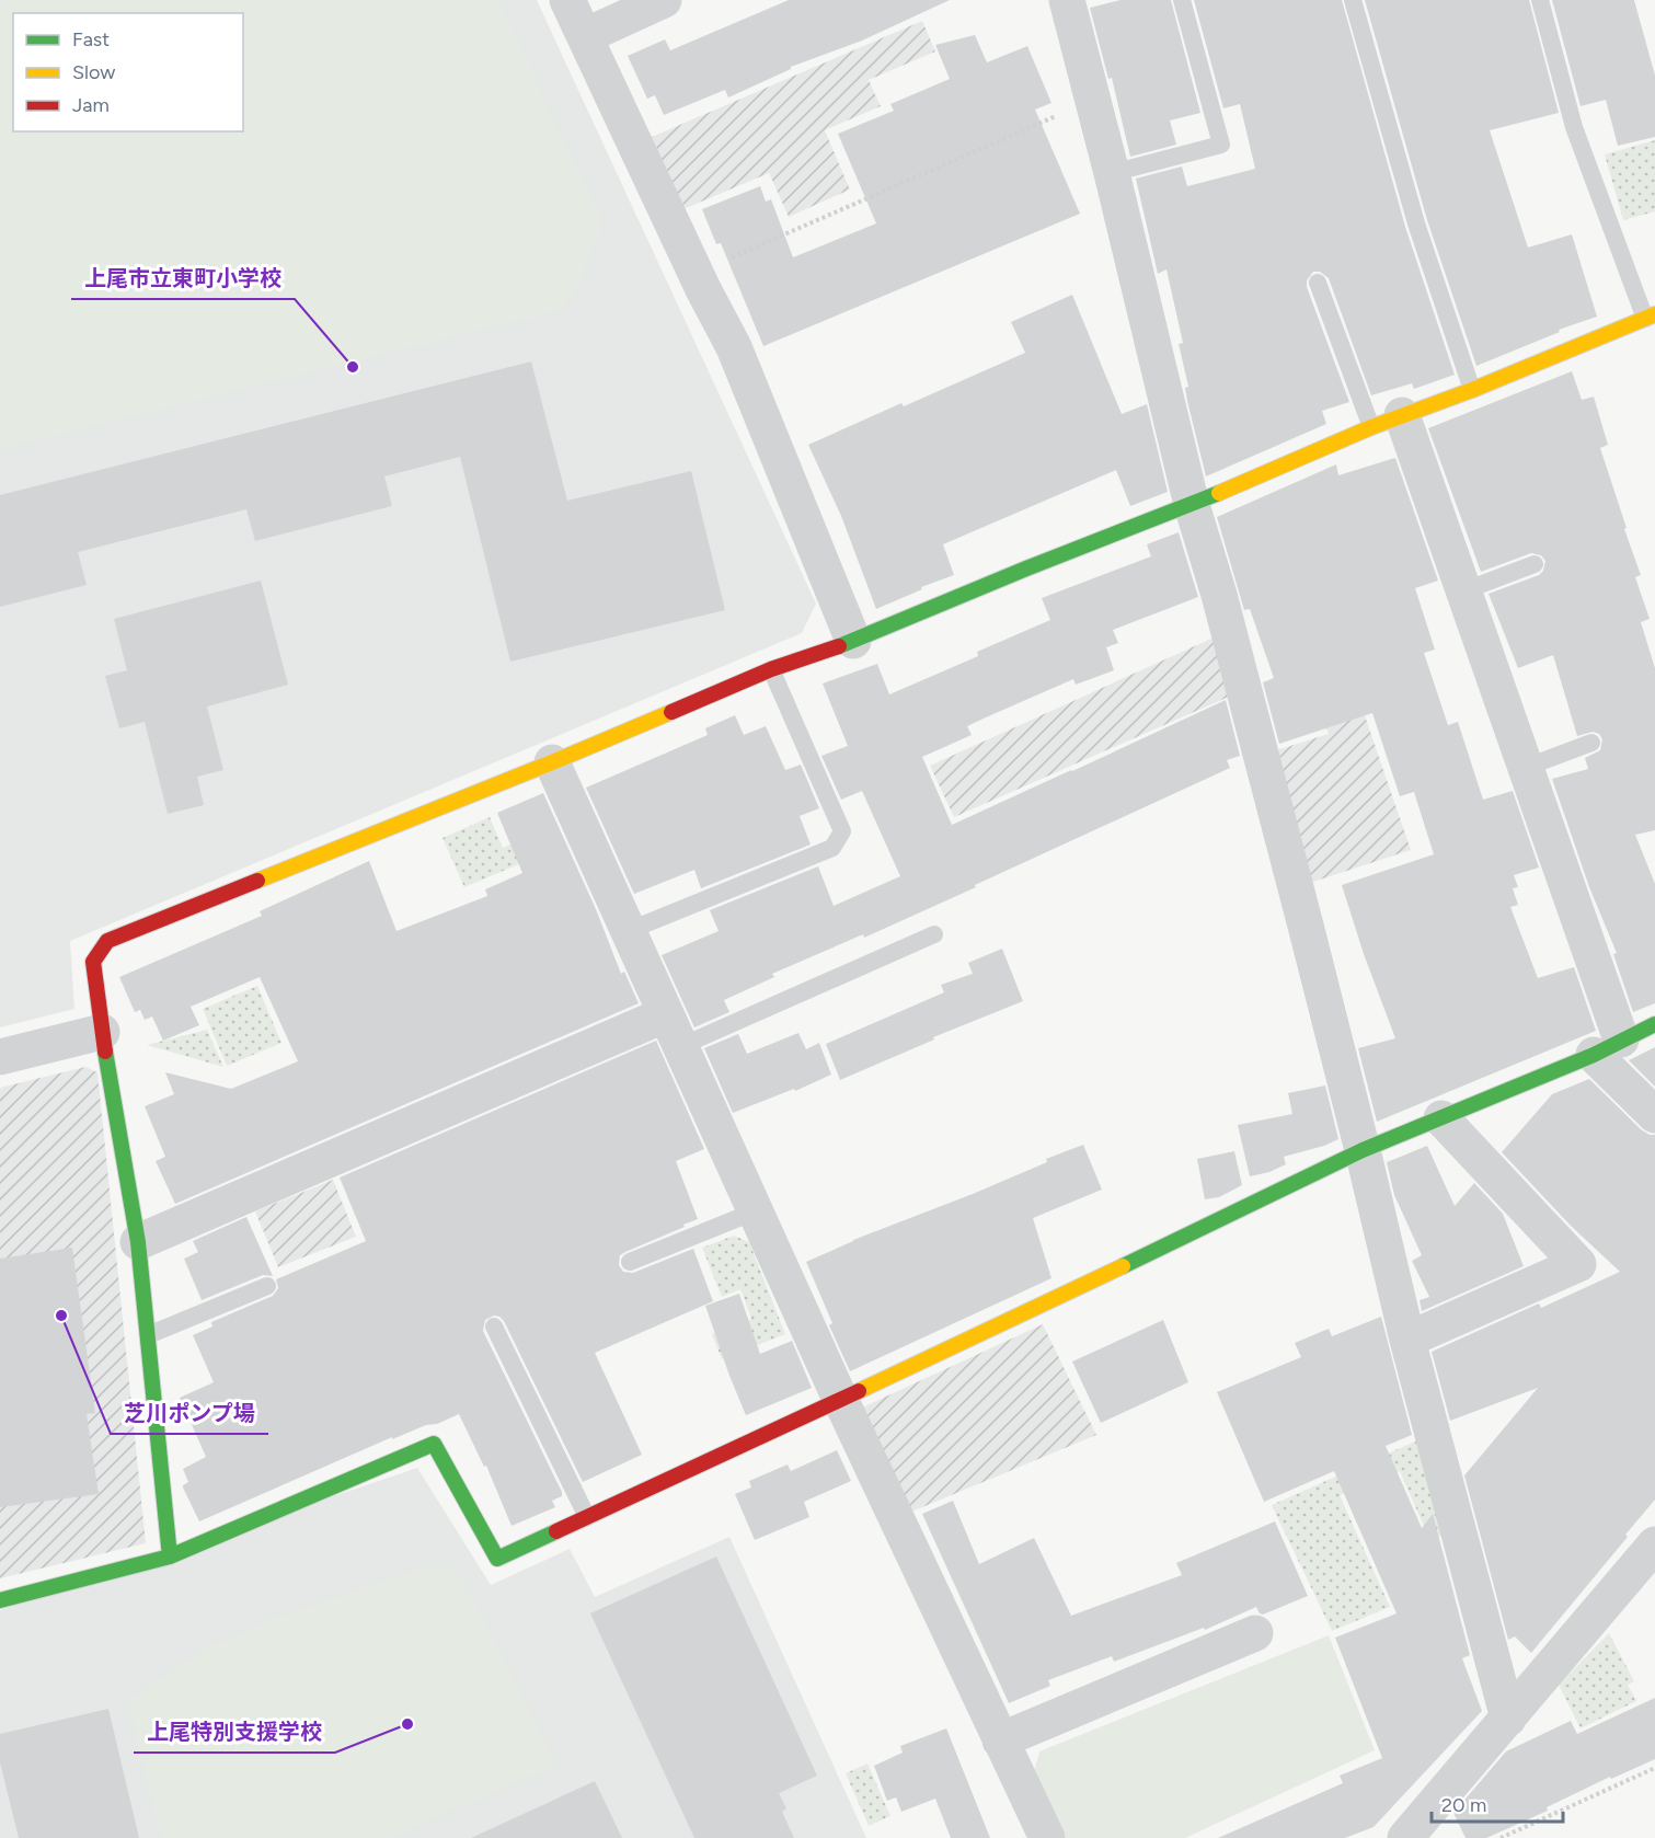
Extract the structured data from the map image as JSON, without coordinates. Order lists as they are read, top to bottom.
{
  "places": ["上尾市立東町小学校", "芝川ポンプ場", "上尾特別支援学校"],
  "legend": ["Fast", "Slow", "Jam"],
  "scale_bar": "20 m"
}
